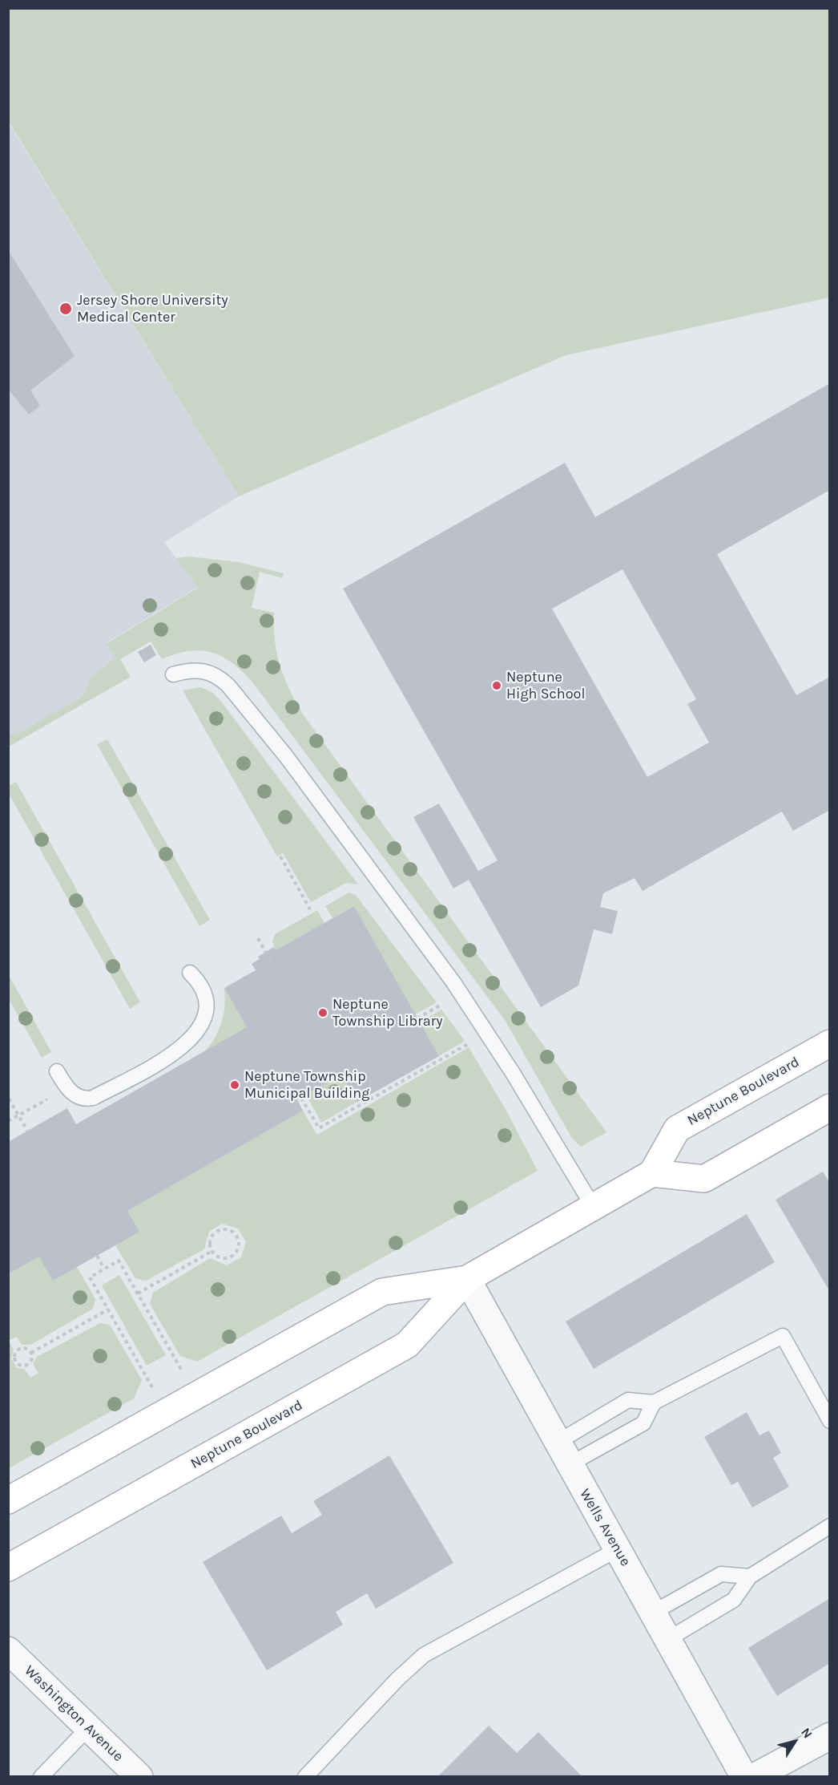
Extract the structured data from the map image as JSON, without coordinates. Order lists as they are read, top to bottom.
{
  "streets": {
    "street": ["Neptune Boulevard", "Wells Avenue", "Washington Avenue"]
  },
  "crossings": [
    ["Neptune Boulevard", "Wells Avenue"]
  ],
  "places": [
    "Jersey Shore University Medical Center",
    "Neptune High School",
    "Neptune Township Library",
    "Neptune Township Municipal Building"
  ],
  "north": "top right"
}
